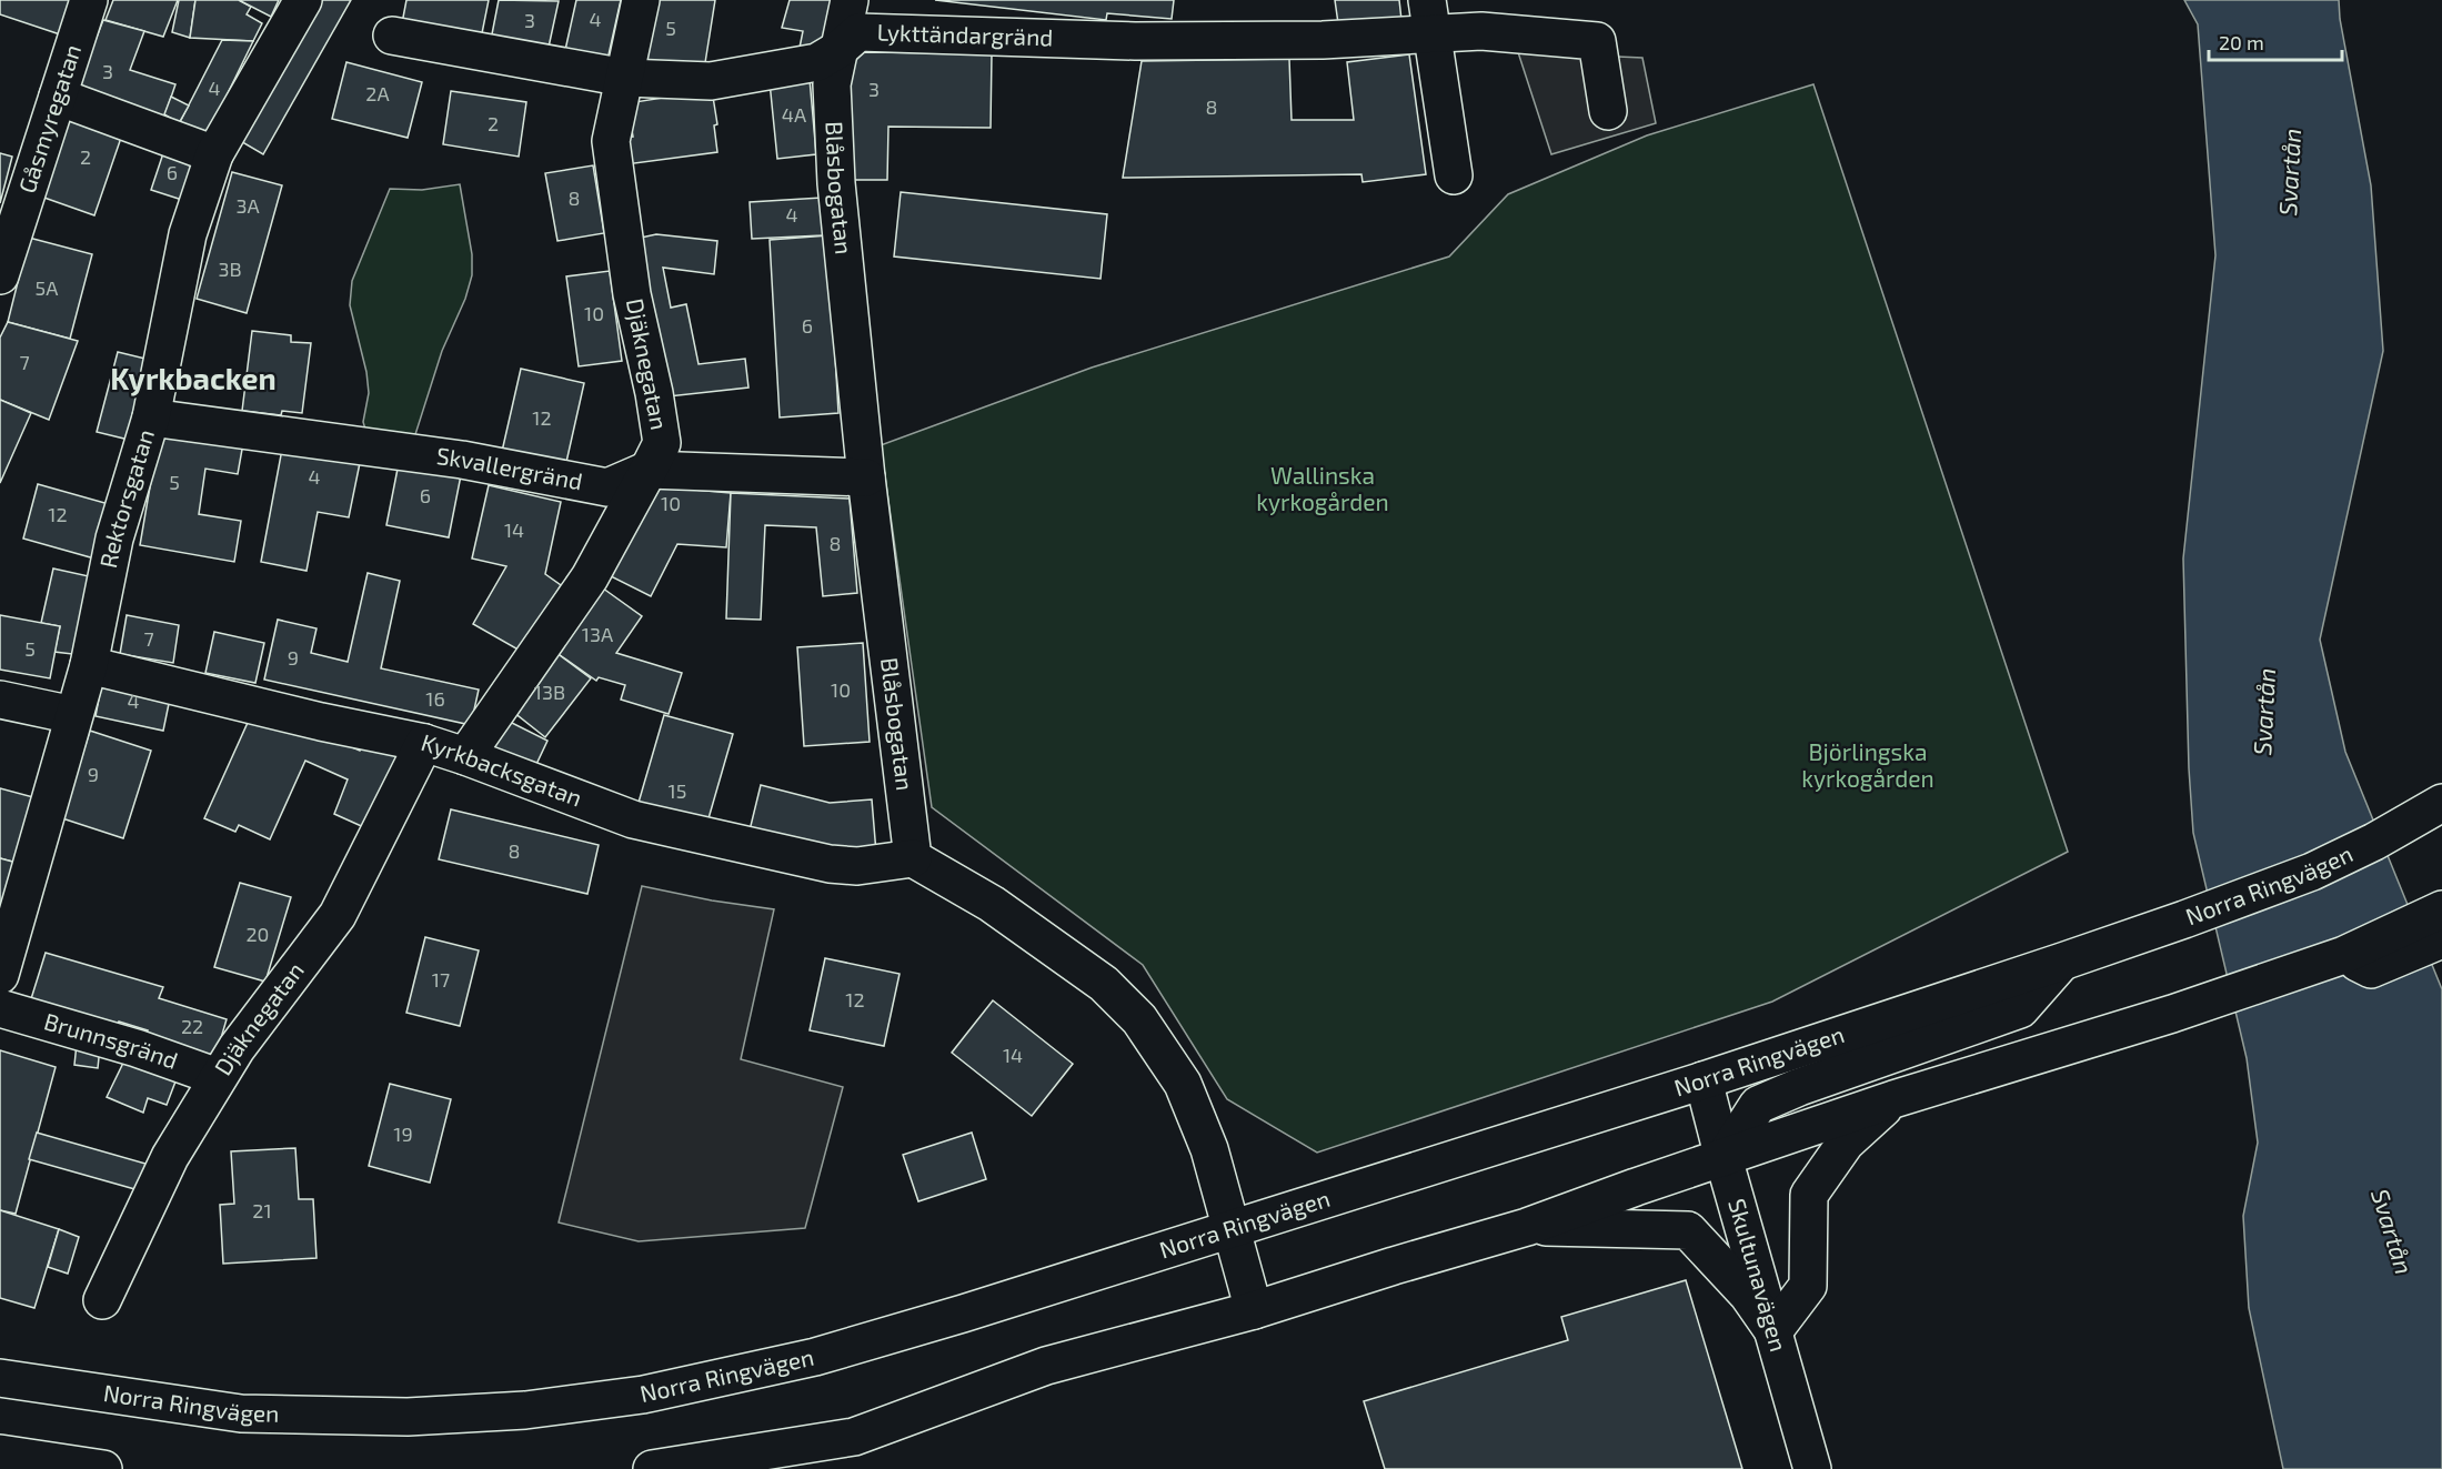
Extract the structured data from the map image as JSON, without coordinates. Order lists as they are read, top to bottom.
{
  "streets": {
    "street": [
      "Lykttändargränd",
      "Gåsmyregatan",
      "Blåsbogatan",
      "Djäknegatan",
      "Skvallergränd",
      "Rektorsgatan",
      "Kyrkbacksgatan",
      "Norra Ringvägen",
      "Brunnsgränd",
      "Skultunavägen"
    ]
  },
  "crossings": [
    ["Lykttändargränd", "Blåsbogatan"],
    ["Lykttändargränd", "Djäknegatan"],
    ["Blåsbogatan", "Skvallergränd"],
    ["Blåsbogatan", "Kyrkbacksgatan"],
    ["Djäknegatan", "Skvallergränd"],
    ["Djäknegatan", "Kyrkbacksgatan"],
    ["Djäknegatan", "Brunnsgränd"],
    ["Skvallergränd", "Rektorsgatan"],
    ["Rektorsgatan", "Kyrkbacksgatan"],
    ["Norra Ringvägen", "Skultunavägen"]
  ],
  "districts": ["Kyrkbacken"],
  "water": ["Svartån"],
  "parks": ["Wallinska kyrkogården", "Björlingska kyrkogården"],
  "house_numbers": [
    "4",
    "3",
    "5",
    "3",
    "4",
    "3",
    "2A",
    "8",
    "4A",
    "2",
    "2",
    "6",
    "8",
    "3A",
    "4",
    "3B",
    "5A",
    "10",
    "6",
    "7",
    "12",
    "4",
    "5",
    "6",
    "10",
    "12",
    "14",
    "8",
    "13A",
    "7",
    "5",
    "9",
    "10",
    "13B",
    "16",
    "4",
    "9",
    "15",
    "8",
    "20",
    "17",
    "12",
    "22",
    "14",
    "19",
    "21"
  ],
  "scale_bar": "20 m"
}
